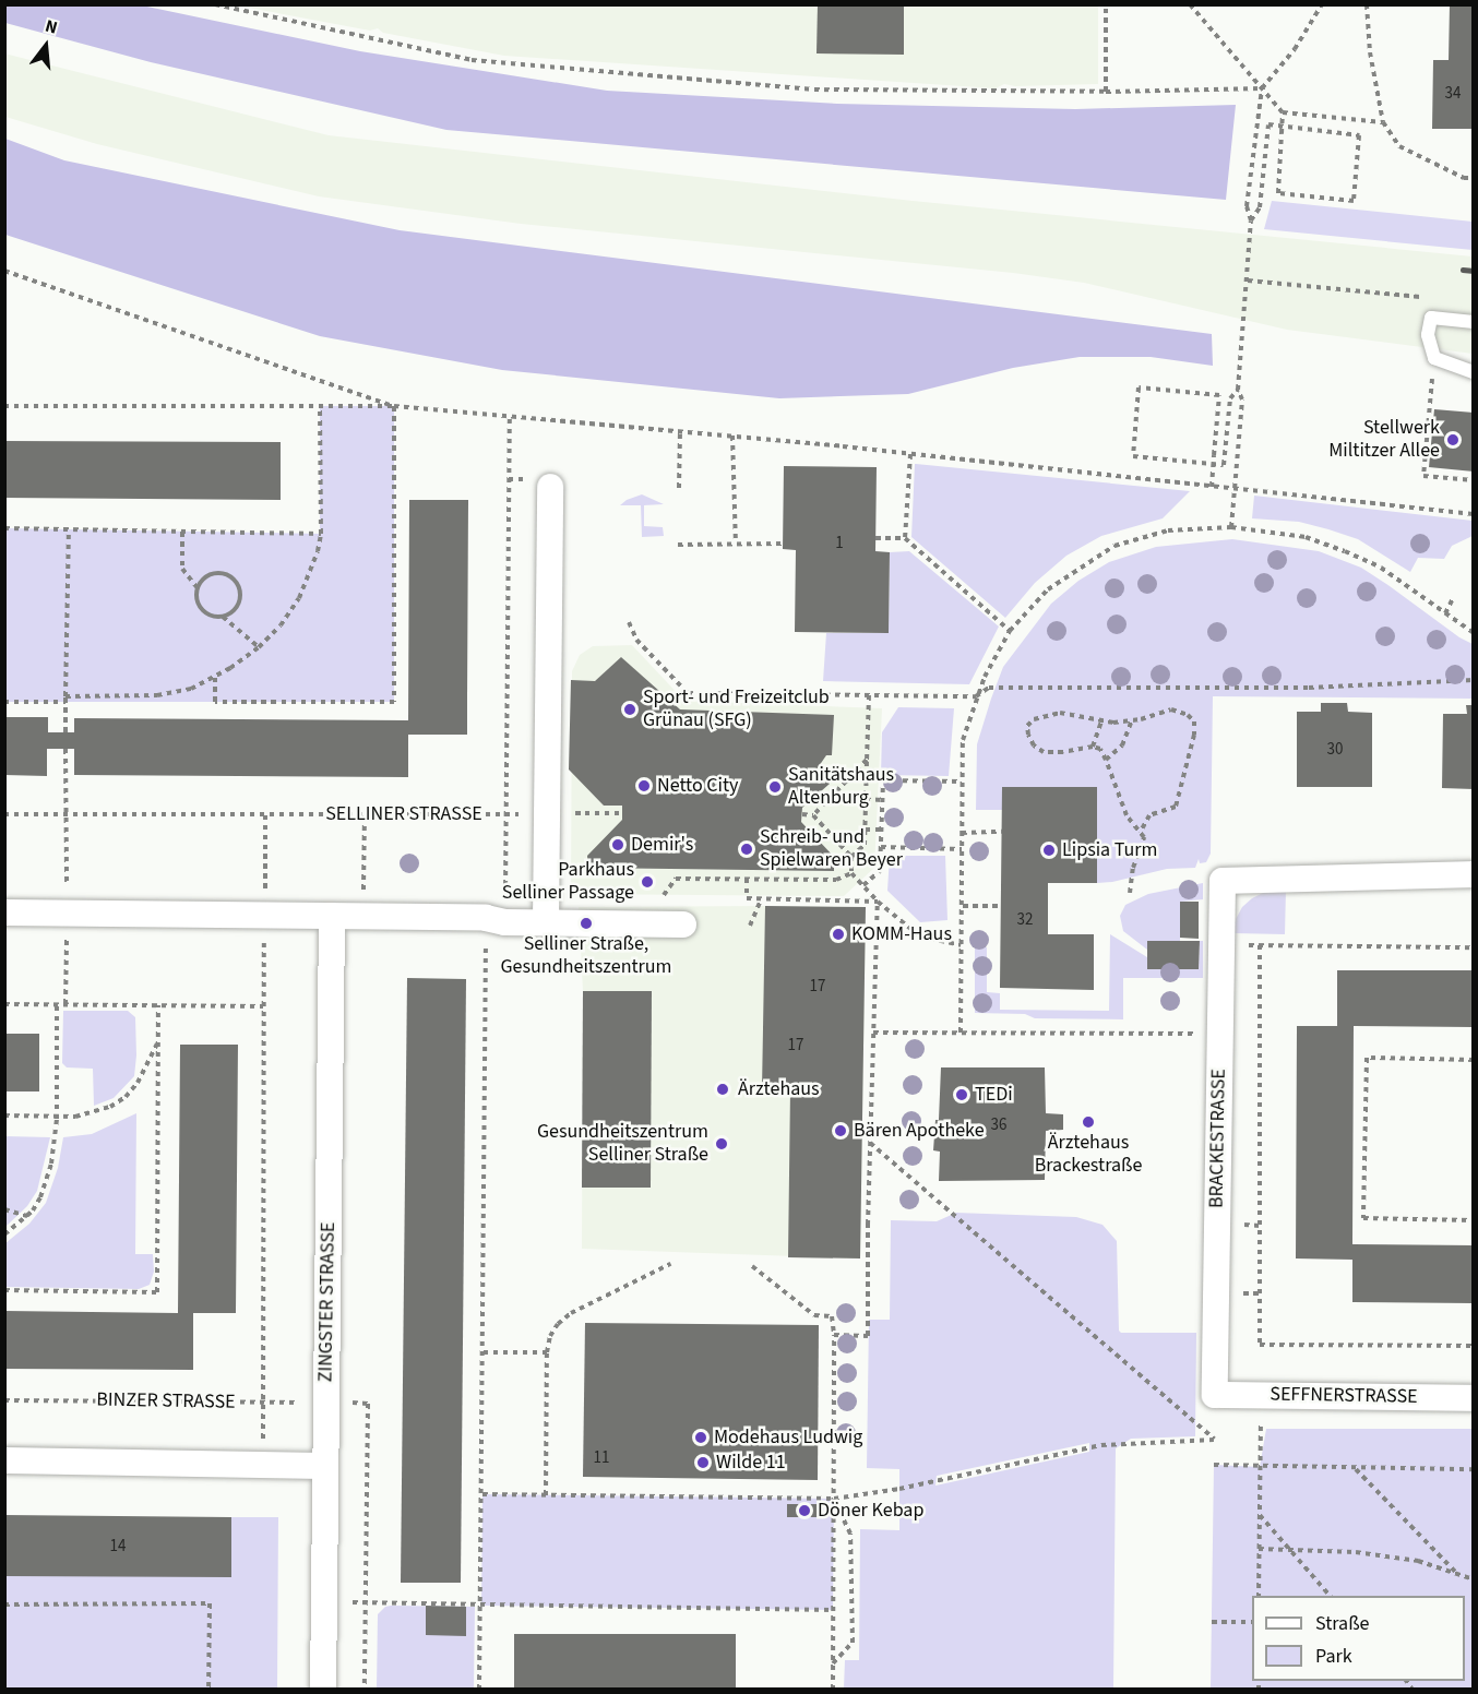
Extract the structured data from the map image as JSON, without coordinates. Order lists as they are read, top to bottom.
{
  "streets": {
    "street": ["BRACKESTRASSE", "ZINGSTER STRASSE", "SEFFNERSTRASSE"],
    "path": ["SELLINER STRASSE", "BINZER STRASSE"]
  },
  "crossings": [
    ["BRACKESTRASSE", "SEFFNERSTRASSE"],
    ["ZINGSTER STRASSE", "BINZER STRASSE"]
  ],
  "places": [
    "Stellwerk Miltitzer Allee",
    "Sport- und Freizeitclub Grünau (SFG)",
    "Netto City",
    "Sanitätshaus Altenburg",
    "Demir's",
    "Schreib- und Spielwaren Beyer",
    "Lipsia Turm",
    "Parkhaus Selliner Passage",
    "Selliner Straße, Gesundheitszentrum",
    "KOMM-Haus",
    "Ärztehaus",
    "TEDi",
    "Ärztehaus Brackestraße",
    "Bären Apotheke",
    "Gesundheitszentrum Selliner Straße",
    "Modehaus Ludwig",
    "Wilde 11",
    "Döner Kebap"
  ],
  "house_numbers": [
    "34",
    "1",
    "30",
    "32",
    "17",
    "17",
    "36",
    "11",
    "14"
  ],
  "legend": ["Straße", "Park"],
  "north": "top"
}
